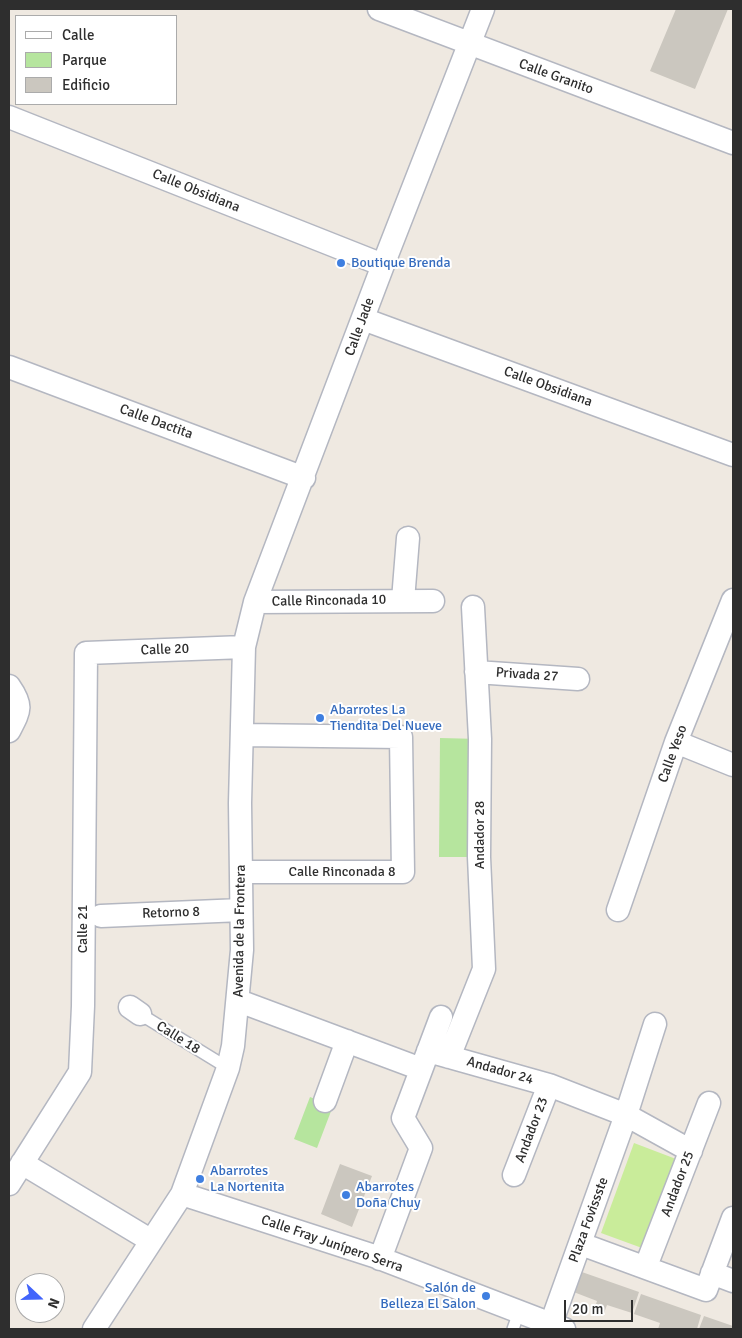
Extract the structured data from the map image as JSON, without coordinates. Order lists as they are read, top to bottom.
{
  "streets": {
    "street": [
      "Calle Granito",
      "Calle Obsidiana",
      "Calle Jade",
      "Calle Dactita",
      "Calle Rinconada 10",
      "Calle 20",
      "Privada 27",
      "Calle Yeso",
      "Andador 28",
      "Calle Rinconada 8",
      "Retorno 8",
      "Calle 21",
      "Avenida de la Frontera",
      "Andador 24",
      "Andador 23",
      "Andador 25",
      "Plaza Fovissste",
      "Calle Fray Junípero Serra"
    ],
    "lane": ["Calle 18"]
  },
  "crossings": [
    ["Calle Granito", "Calle Jade"],
    ["Calle Obsidiana", "Calle Jade"],
    ["Calle Jade", "Calle Dactita"],
    ["Calle Jade", "Calle Rinconada 10"],
    ["Calle Jade", "Calle 20"],
    ["Calle Jade", "Avenida de la Frontera"],
    ["Calle 20", "Calle 21"],
    ["Calle 20", "Avenida de la Frontera"],
    ["Privada 27", "Andador 28"],
    ["Andador 28", "Andador 24"],
    ["Andador 28", "Calle Fray Junípero Serra"],
    ["Calle Rinconada 8", "Avenida de la Frontera"],
    ["Retorno 8", "Avenida de la Frontera"],
    ["Avenida de la Frontera", "Calle 18"],
    ["Avenida de la Frontera", "Andador 24"],
    ["Avenida de la Frontera", "Calle Fray Junípero Serra"],
    ["Andador 24", "Andador 23"],
    ["Andador 24", "Andador 25"],
    ["Andador 24", "Plaza Fovissste"],
    ["Plaza Fovissste", "Calle Fray Junípero Serra"]
  ],
  "places": [
    "Boutique Brenda",
    "Abarrotes La Tiendita Del Nueve",
    "Abarrotes La Nortenita",
    "Abarrotes Doña Chuy",
    "Salón de Belleza El Salon"
  ],
  "legend": ["Calle", "Parque", "Edificio"],
  "scale_bar": "20 m",
  "north": "right"
}
